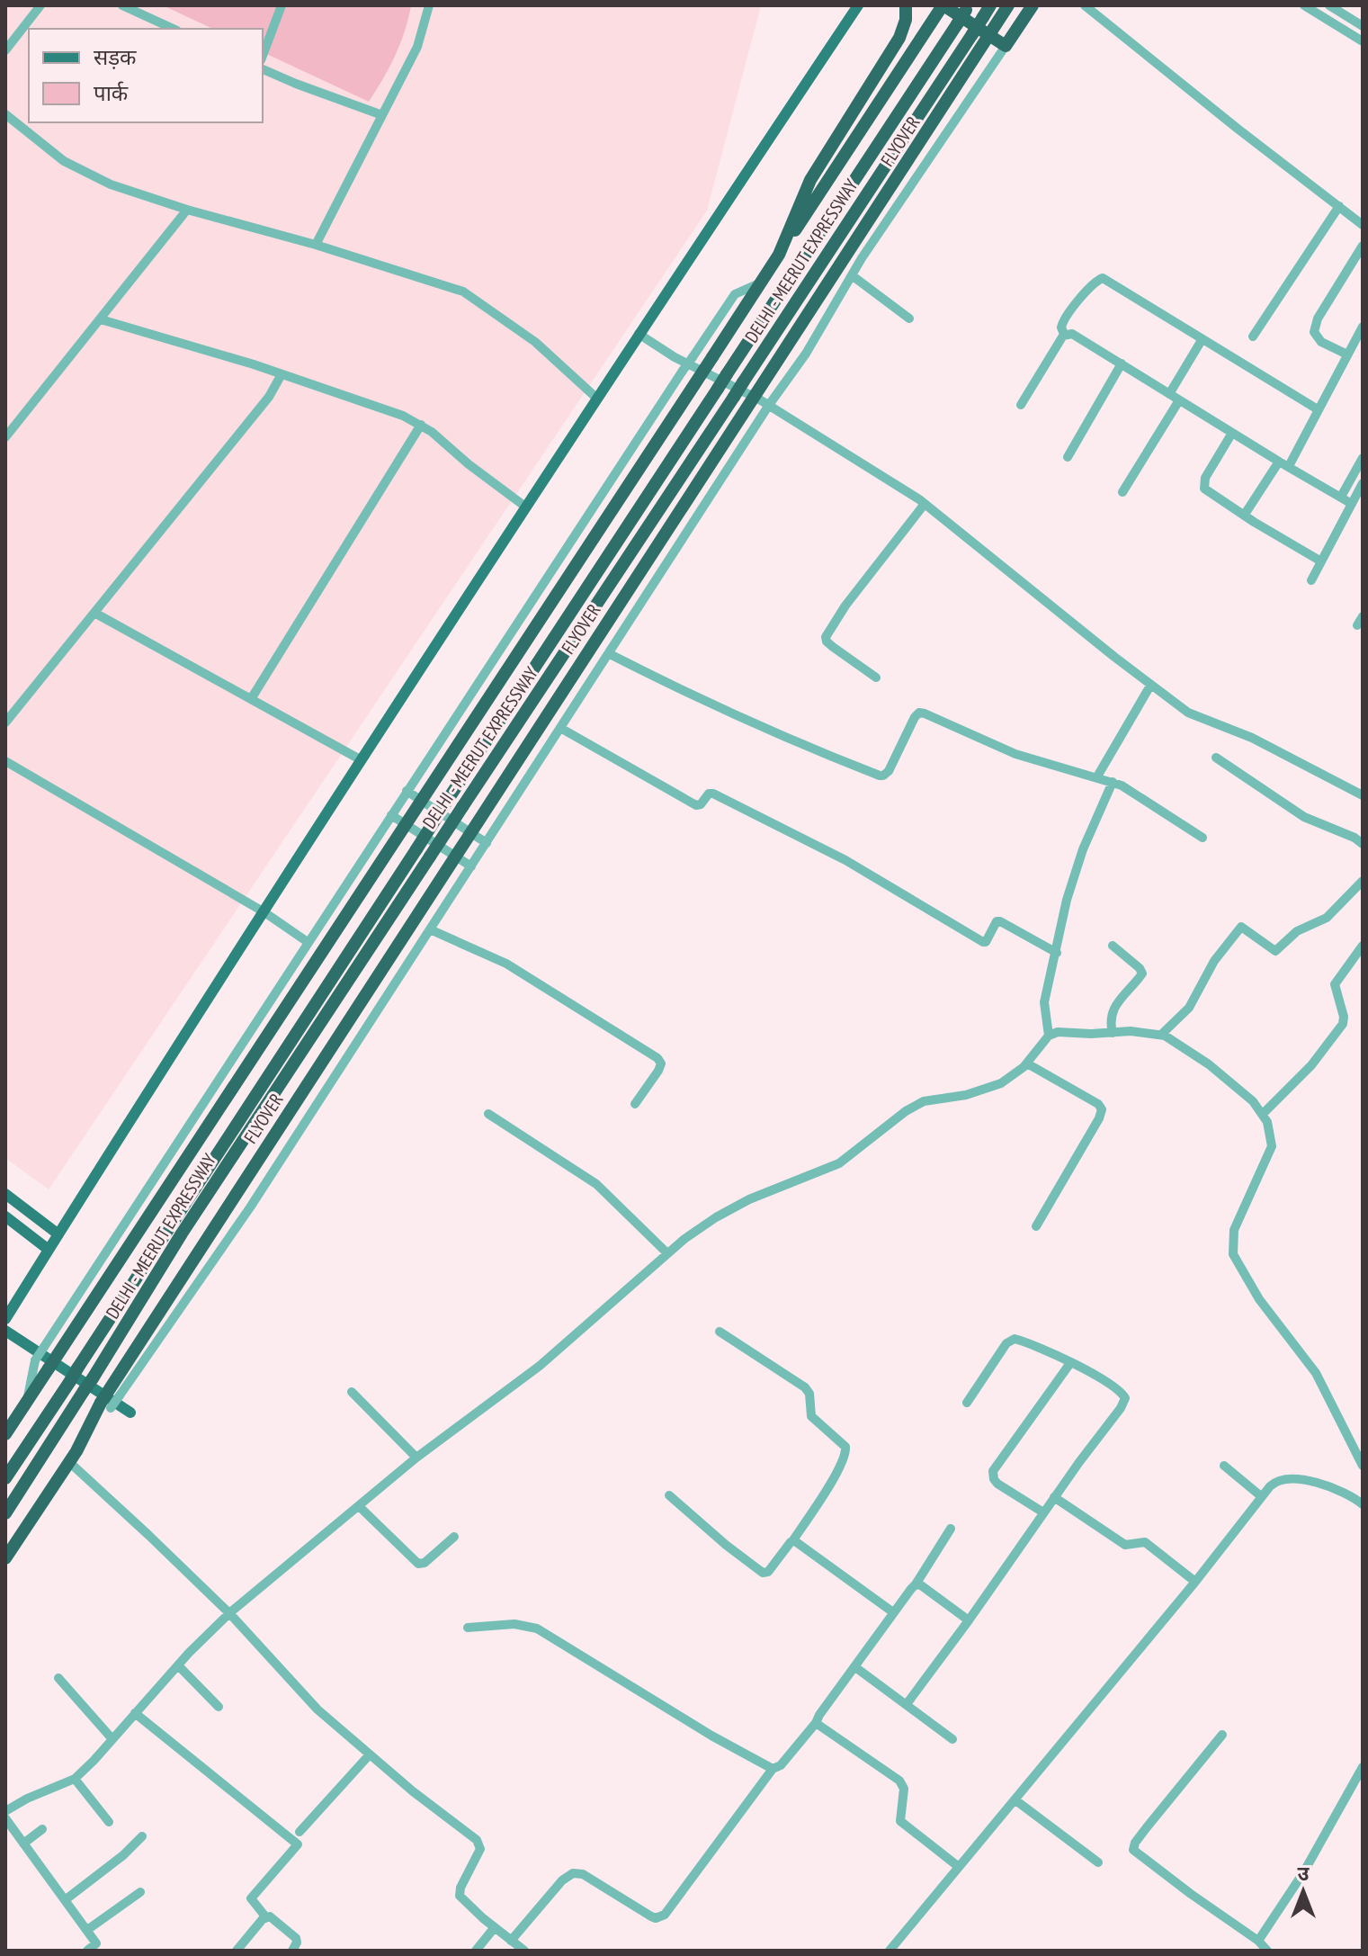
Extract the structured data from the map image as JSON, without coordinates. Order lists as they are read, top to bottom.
{
  "streets": {
    "highway": ["FLYOVER", "DELHI - MEERUT EXPRESSWAY"]
  },
  "legend": ["सड़क", "पार्क"],
  "north": "top"
}
